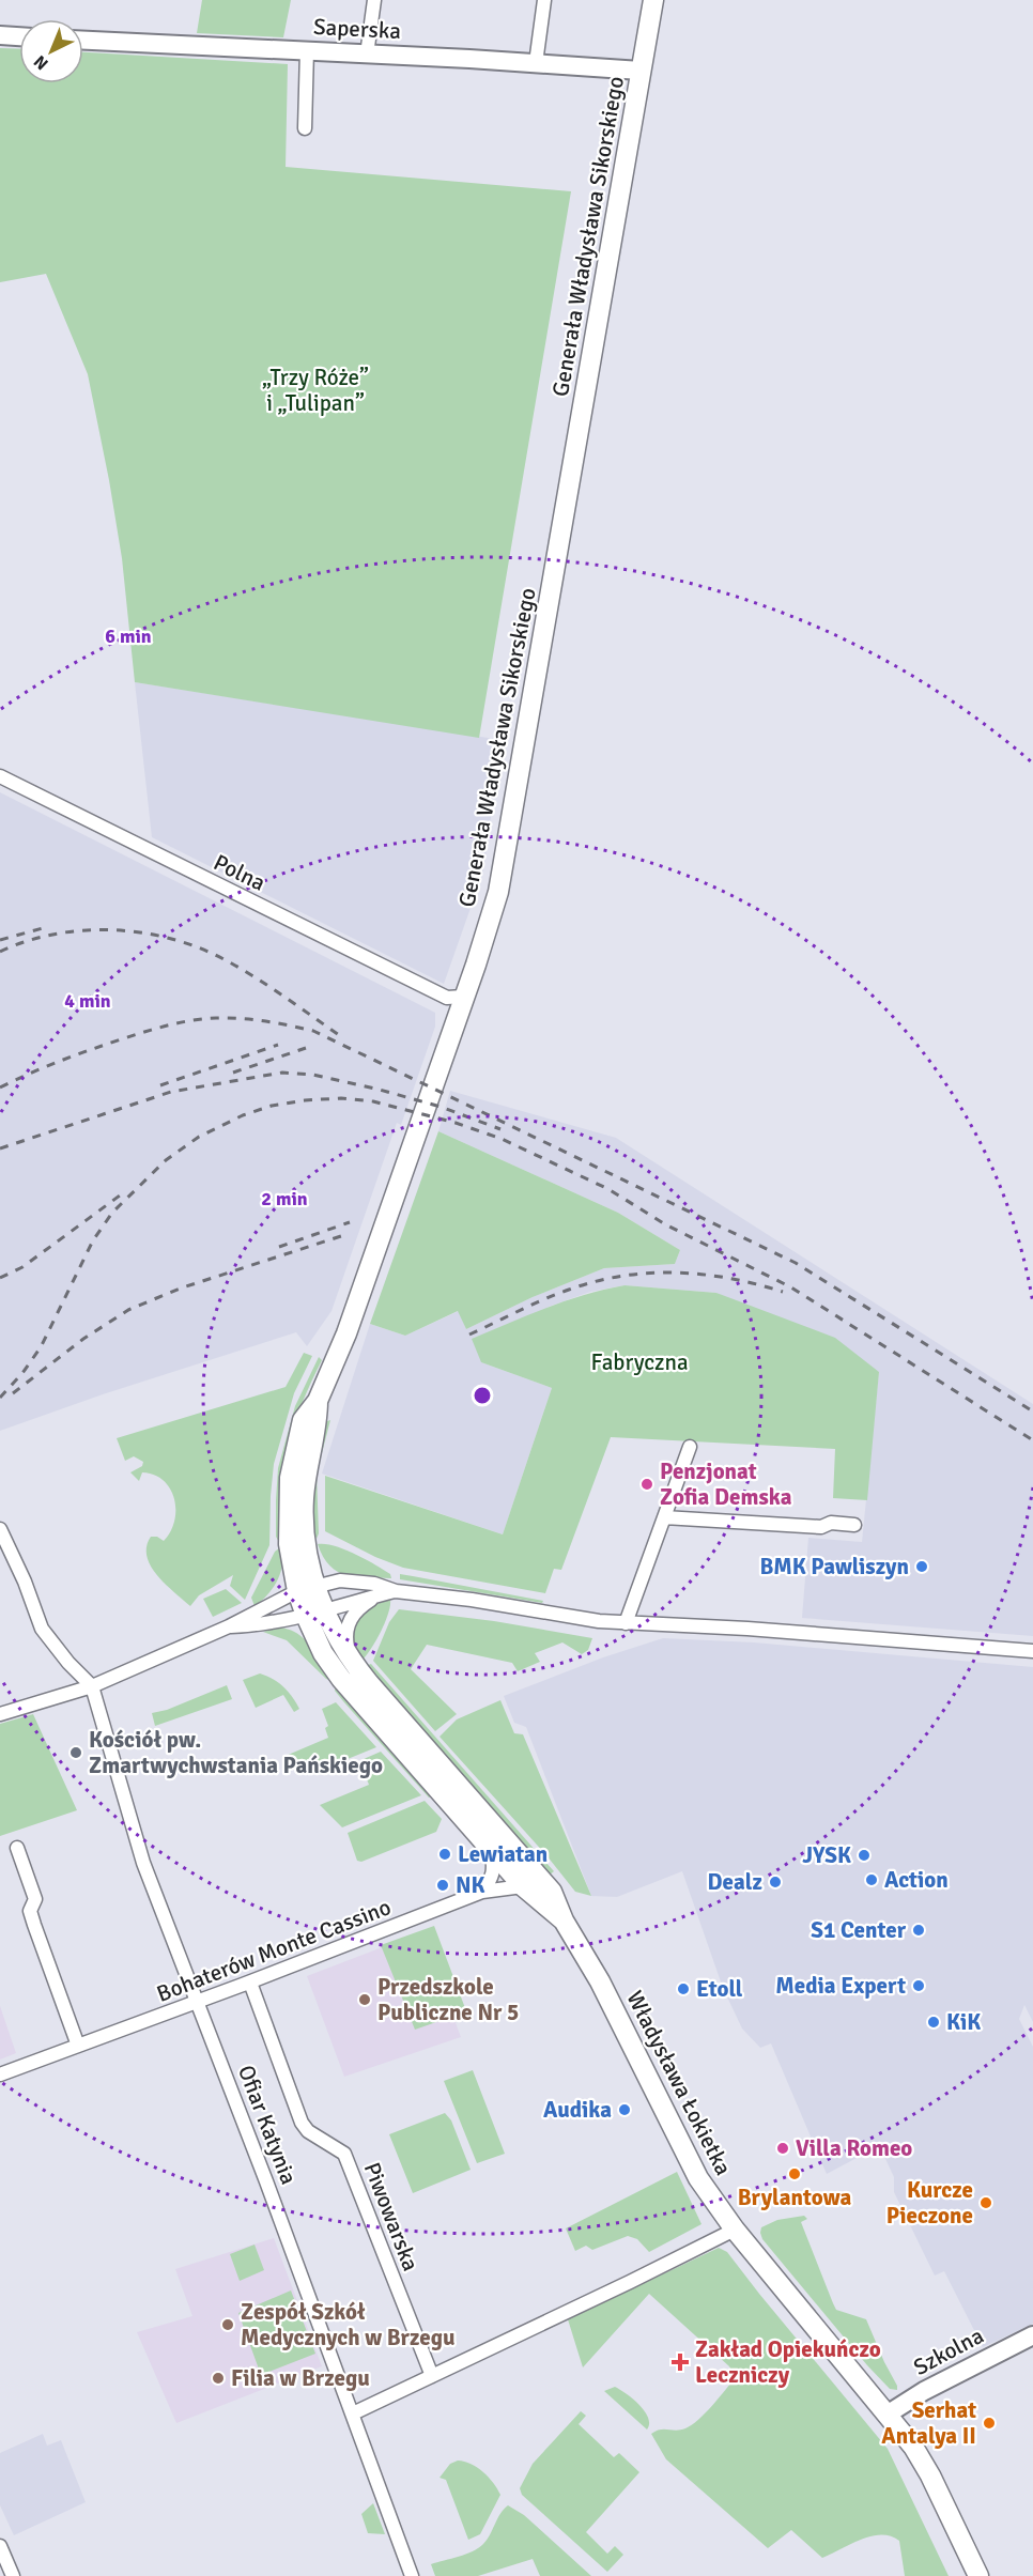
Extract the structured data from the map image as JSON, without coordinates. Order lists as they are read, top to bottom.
{
  "streets": {
    "main road": ["Generała Władysława Sikorskiego", "Władysława Łokietka"],
    "street": [
      "Saperska",
      "Polna",
      "Bohaterów Monte Cassino",
      "Ofiar Katynia",
      "Piwowarska",
      "Szkolna"
    ]
  },
  "crossings": [
    ["Saperska", "Generała Władysława Sikorskiego"],
    ["Generała Władysława Sikorskiego", "Polna"],
    ["Generała Władysława Sikorskiego", "Władysława Łokietka"],
    ["Bohaterów Monte Cassino", "Władysława Łokietka"],
    ["Bohaterów Monte Cassino", "Ofiar Katynia"],
    ["Bohaterów Monte Cassino", "Piwowarska"],
    ["Władysława Łokietka", "Szkolna"]
  ],
  "parks": ["„Trzy Róże” i „Tulipan”", "Fabryczna"],
  "places": {
    "other": [
      "Penzjonat Zofia Demska",
      "BMK Pawliszyn",
      "Kościół pw. Zmartwychwstania Pańskiego",
      "Lewiatan",
      "JYSK",
      "Action",
      "Dealz",
      "NK",
      "S1 Center",
      "Media Expert",
      "Etoll",
      "Przedszkole Publiczne Nr 5",
      "KiK",
      "Audika",
      "Villa Romeo",
      "Brylantowa",
      "Kurcze Pieczone",
      "Zespół Szkół Medycznych w Brzegu",
      "Filia w Brzegu",
      "Serhat Antalya II"
    ],
    "health": ["Zakład Opiekuńczo Leczniczy"]
  },
  "north": "bottom left",
  "rings": ["6 min", "4 min", "2 min"]
}
